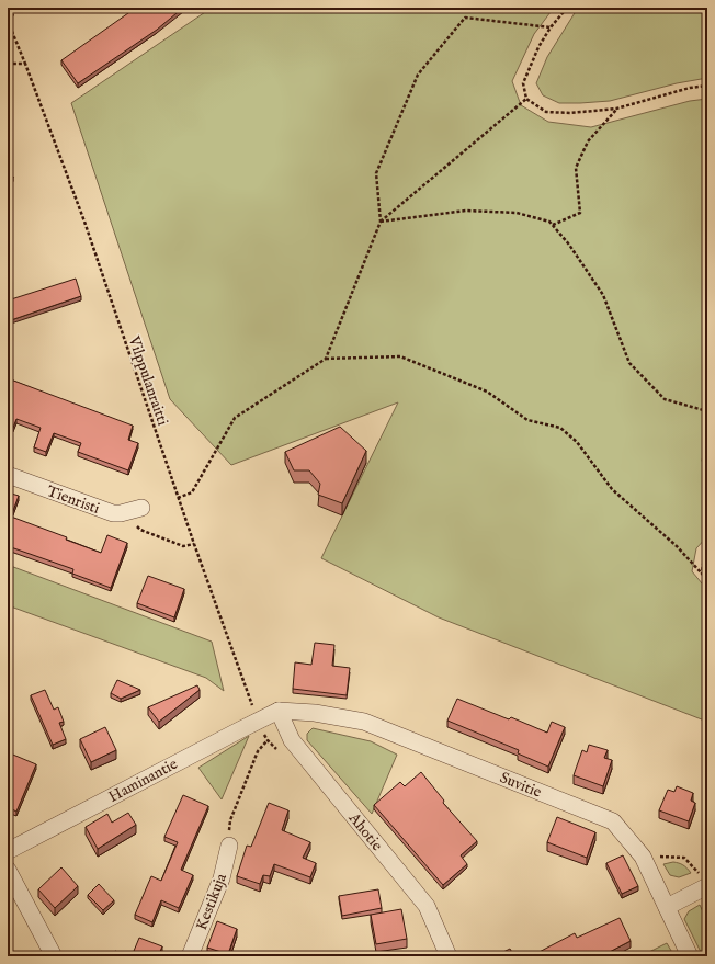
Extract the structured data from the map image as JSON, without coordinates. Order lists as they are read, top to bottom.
{
  "streets": {
    "street": [
      "Tienristi",
      "Haminantie",
      "Suvitie",
      "Ahotie",
      "Kestikuja"
    ],
    "path": ["Vilppulanraitti"]
  },
  "crossings": [
    ["Vilppulanraitti", "Haminantie"],
    ["Haminantie", "Suvitie"],
    ["Haminantie", "Ahotie"],
    ["Suvitie", "Ahotie"]
  ]
}
